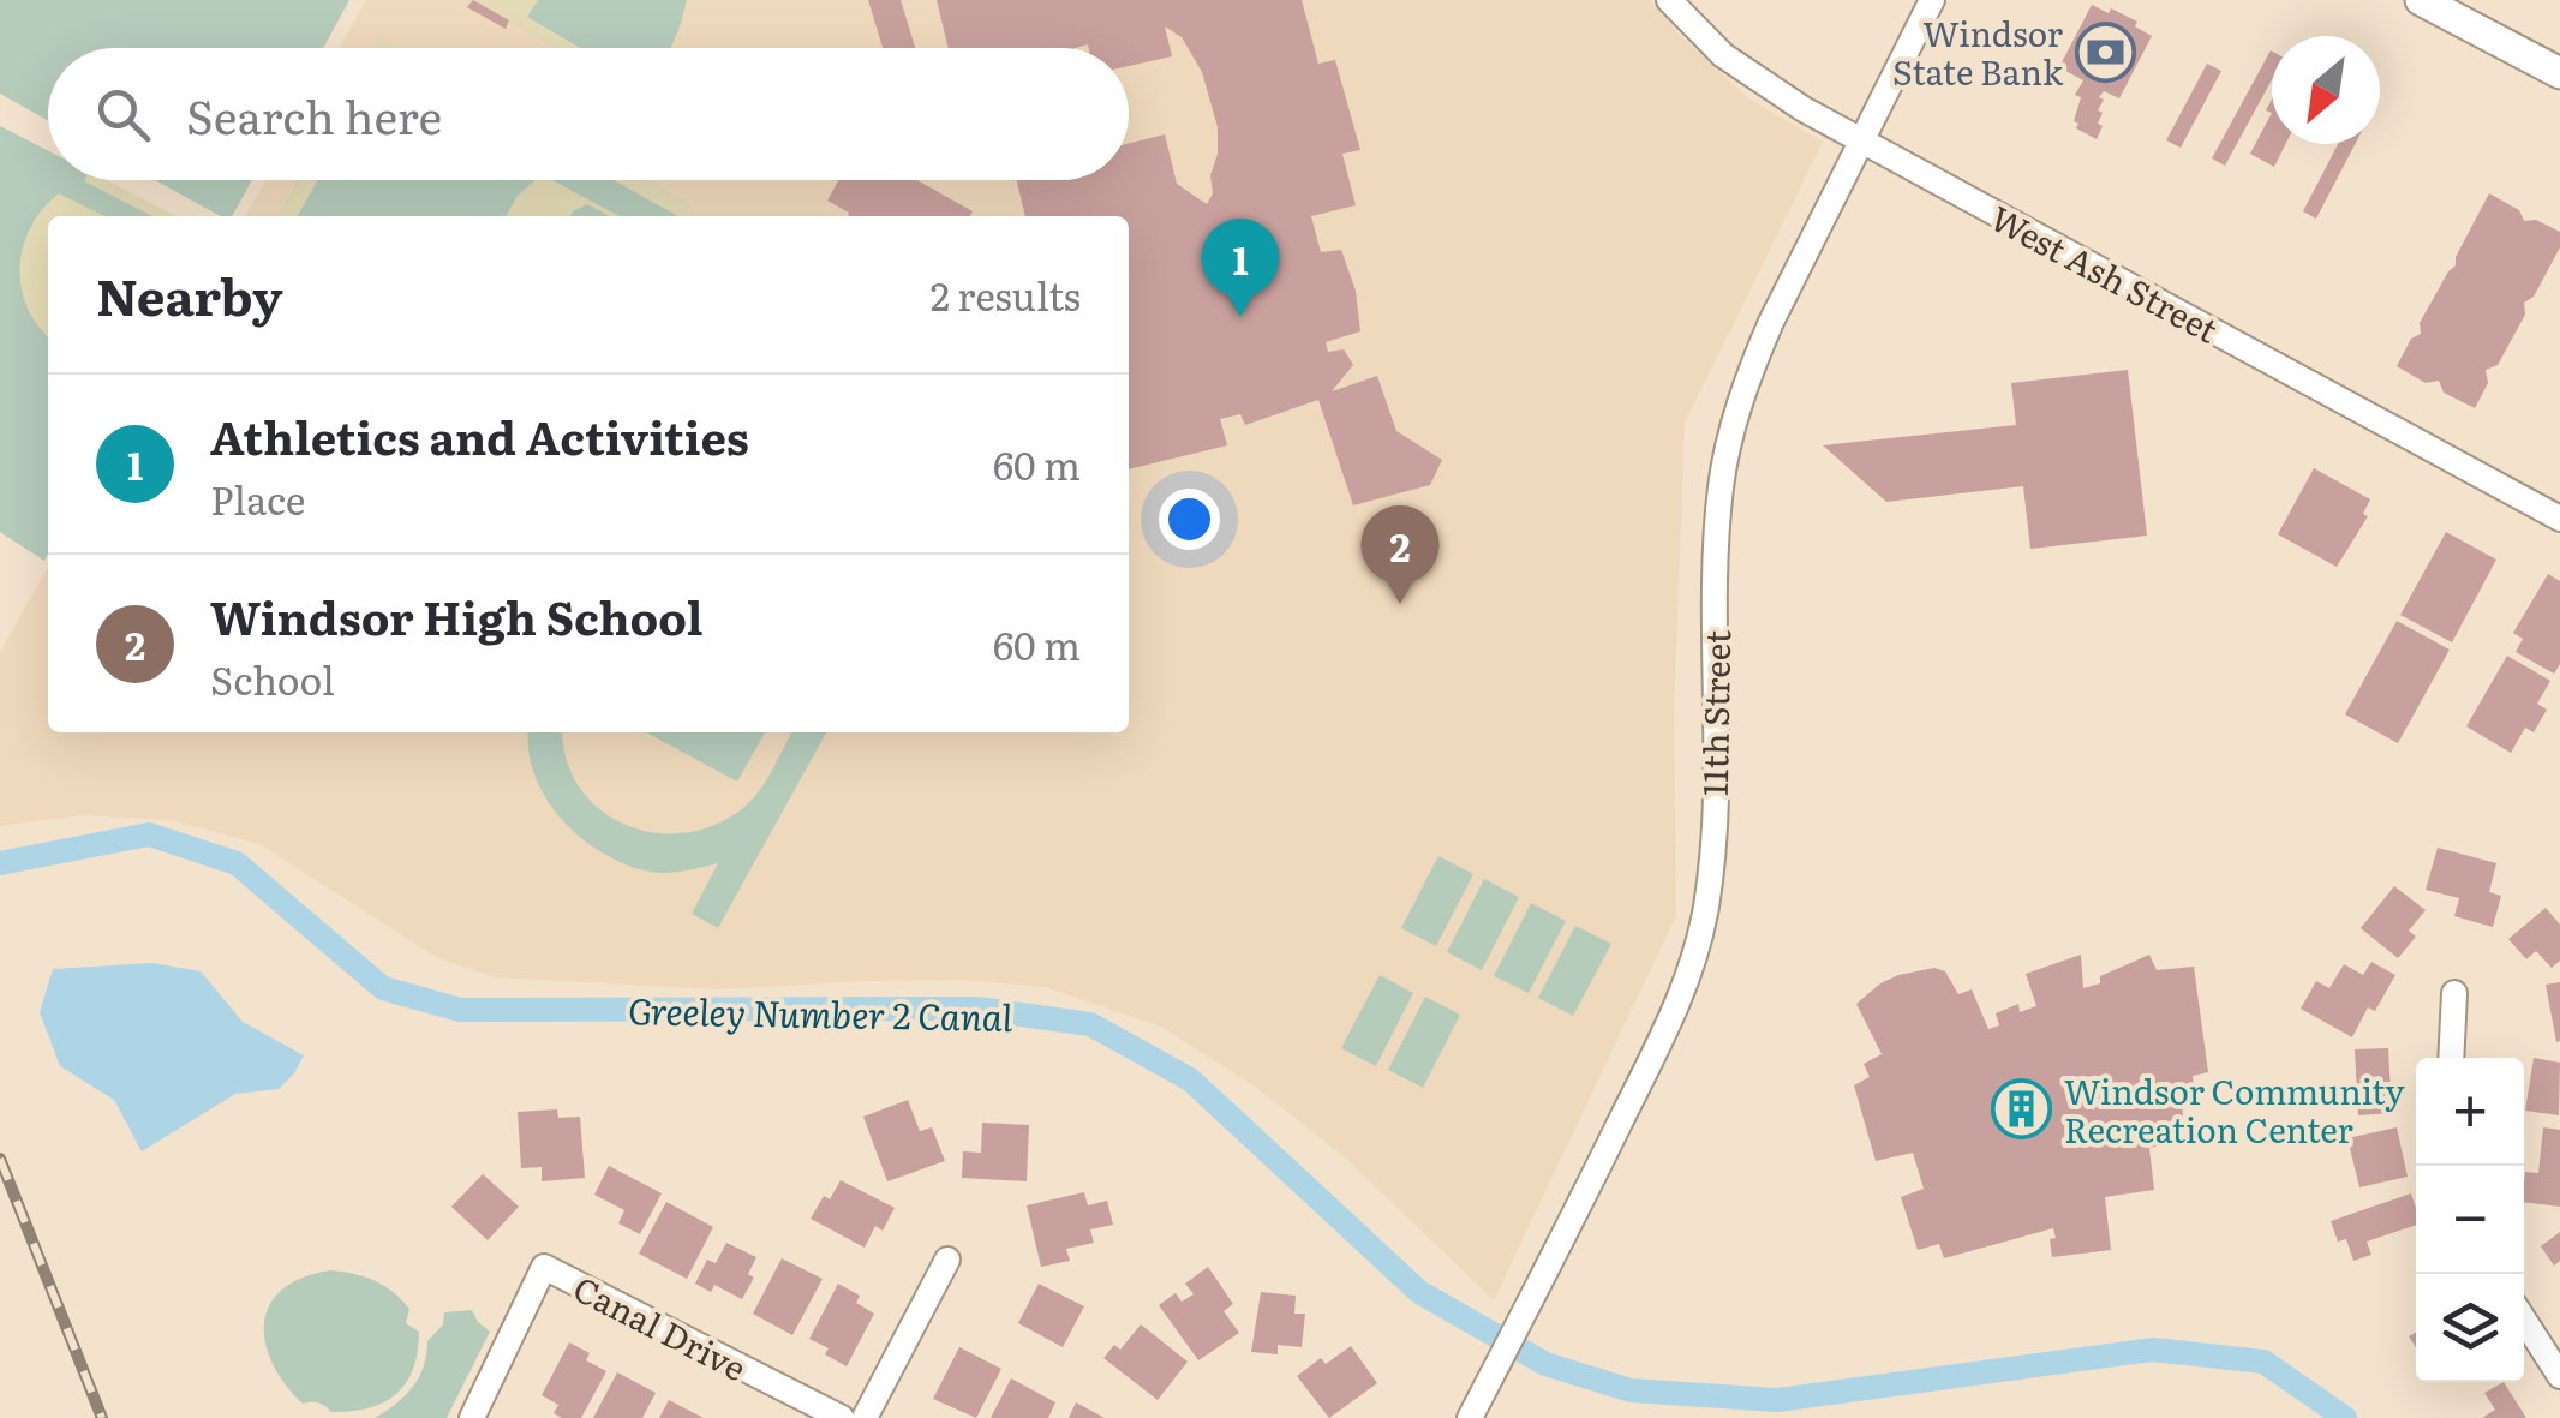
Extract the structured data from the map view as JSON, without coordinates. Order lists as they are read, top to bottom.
{
  "streets": {
    "street": ["West Ash Street", "11th Street", "Canal Drive"]
  },
  "crossings": [
    ["West Ash Street", "11th Street"]
  ],
  "water": ["Greeley Number 2 Canal"],
  "places": {
    "bank": ["Windsor State Bank"],
    "building": ["Windsor Community Recreation Center"]
  },
  "north": "bottom left",
  "page": {
    "search": "Search here",
    "heading": ["Nearby", "2 results"],
    "pins": ["1", "2"],
    "list": [
      {
        "mark": "1",
        "name": "Athletics and Activities",
        "note": "Place",
        "value": "60 m"
      },
      {
        "mark": "2",
        "name": "Windsor High School",
        "note": "School",
        "value": "60 m"
      }
    ],
    "map_buttons": ["+", "−"]
  }
}
